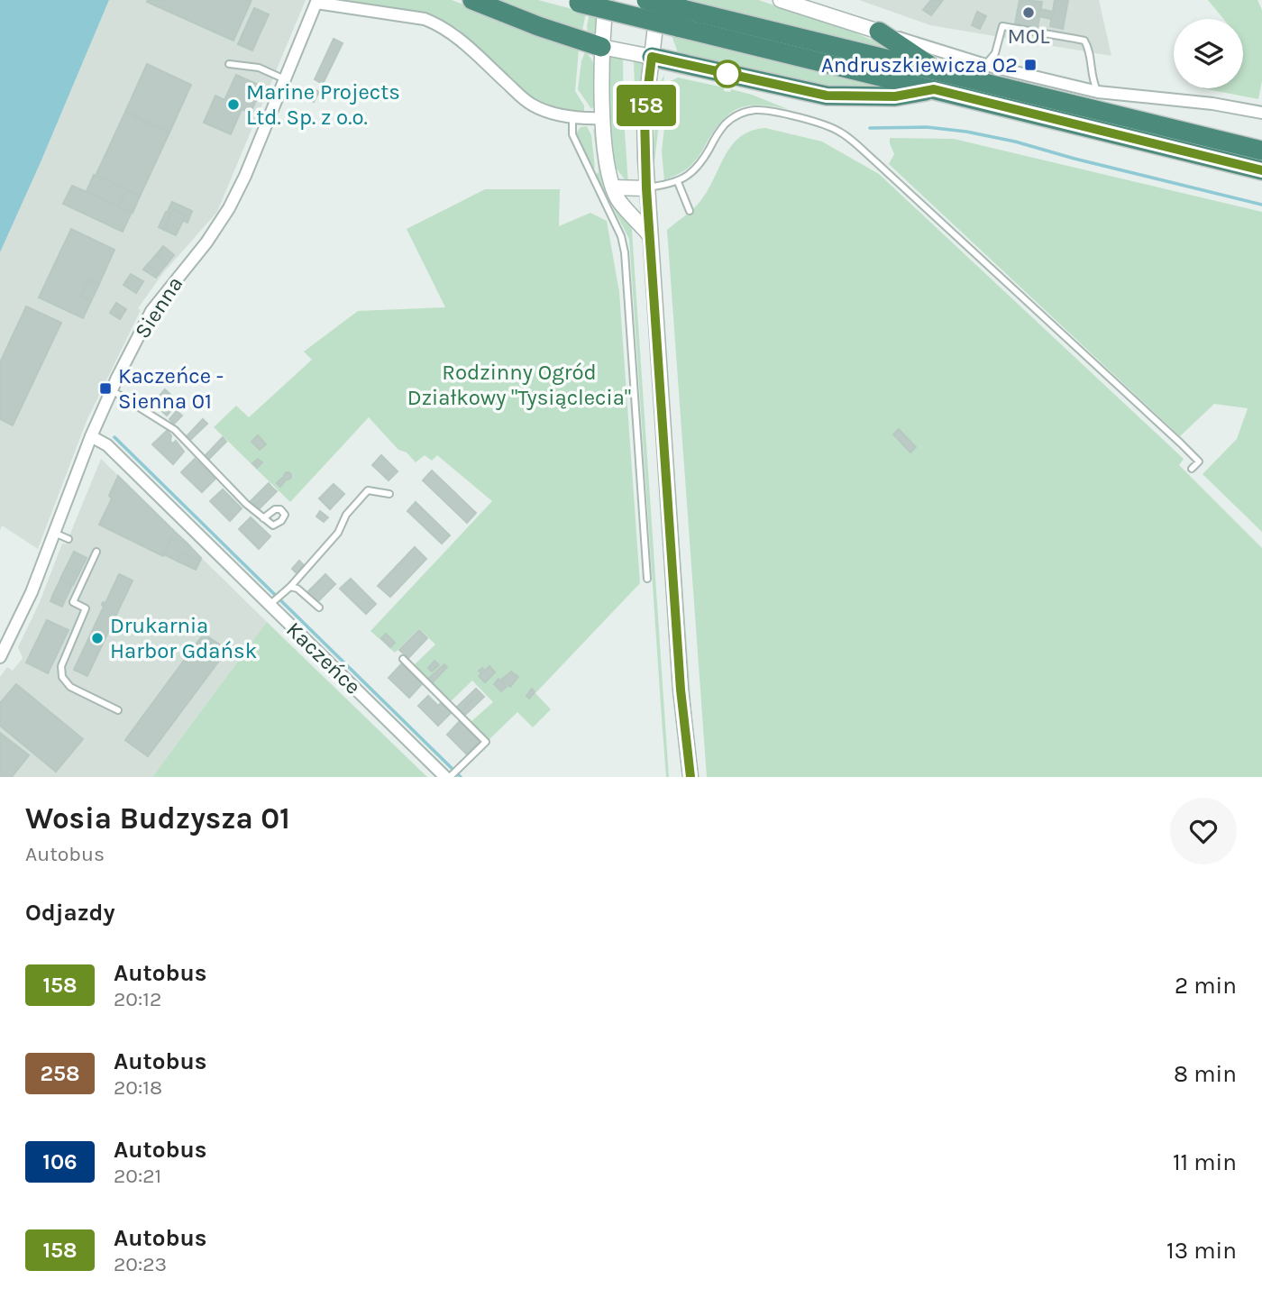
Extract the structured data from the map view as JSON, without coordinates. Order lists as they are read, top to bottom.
{
  "streets": {
    "street": ["Sienna", "Kaczeńce"]
  },
  "crossings": [
    ["Sienna", "Kaczeńce"]
  ],
  "parks": ["Rodzinny Ogród Działkowy \"Tysiąclecia\""],
  "places": {
    "other": ["MOL", "Marine Projects Ltd. Sp. z o.o.", "Drukarnia Harbor Gdańsk"],
    "transit": ["Andruszkiewicza 02", "Kaczeńce - Sienna 01"]
  },
  "lines": ["bus line 158"],
  "page": {
    "on_map": "158",
    "heading": [
      ["Wosia Budzysza 01", "Autobus"],
      "Odjazdy"
    ],
    "list": [
      {
        "mark": "158",
        "name": "Autobus",
        "note": "20:12",
        "value": "2 min"
      },
      {
        "mark": "258",
        "name": "Autobus",
        "note": "20:18",
        "value": "8 min"
      },
      {
        "mark": "106",
        "name": "Autobus",
        "note": "20:21",
        "value": "11 min"
      },
      {
        "mark": "158",
        "name": "Autobus",
        "note": "20:23",
        "value": "13 min"
      }
    ]
  }
}
